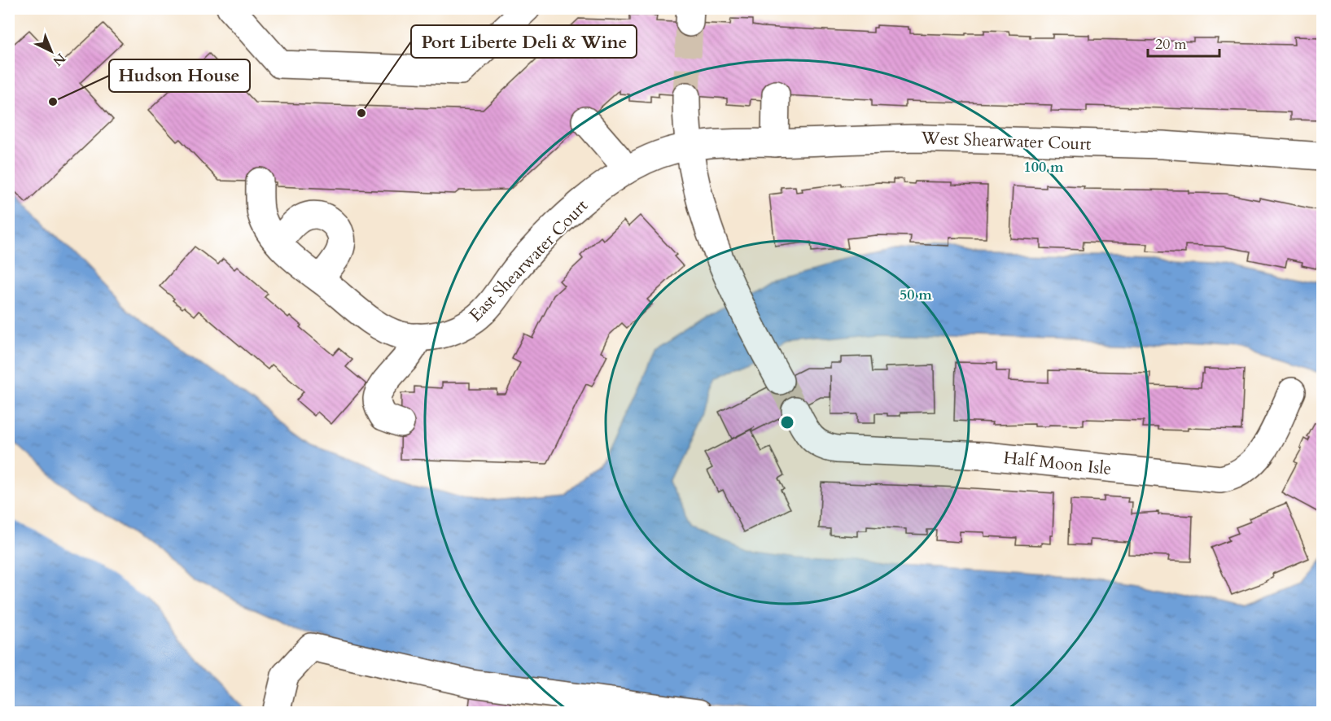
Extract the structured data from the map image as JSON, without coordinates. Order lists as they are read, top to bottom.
{
  "streets": {
    "street": ["West Shearwater Court", "East Shearwater Court", "Half Moon Isle"]
  },
  "crossings": [
    ["West Shearwater Court", "East Shearwater Court"]
  ],
  "places": ["Hudson House", "Port Liberte Deli & Wine"],
  "scale_bar": "20 m",
  "north": "bottom right",
  "rings": ["100 m", "50 m"]
}
